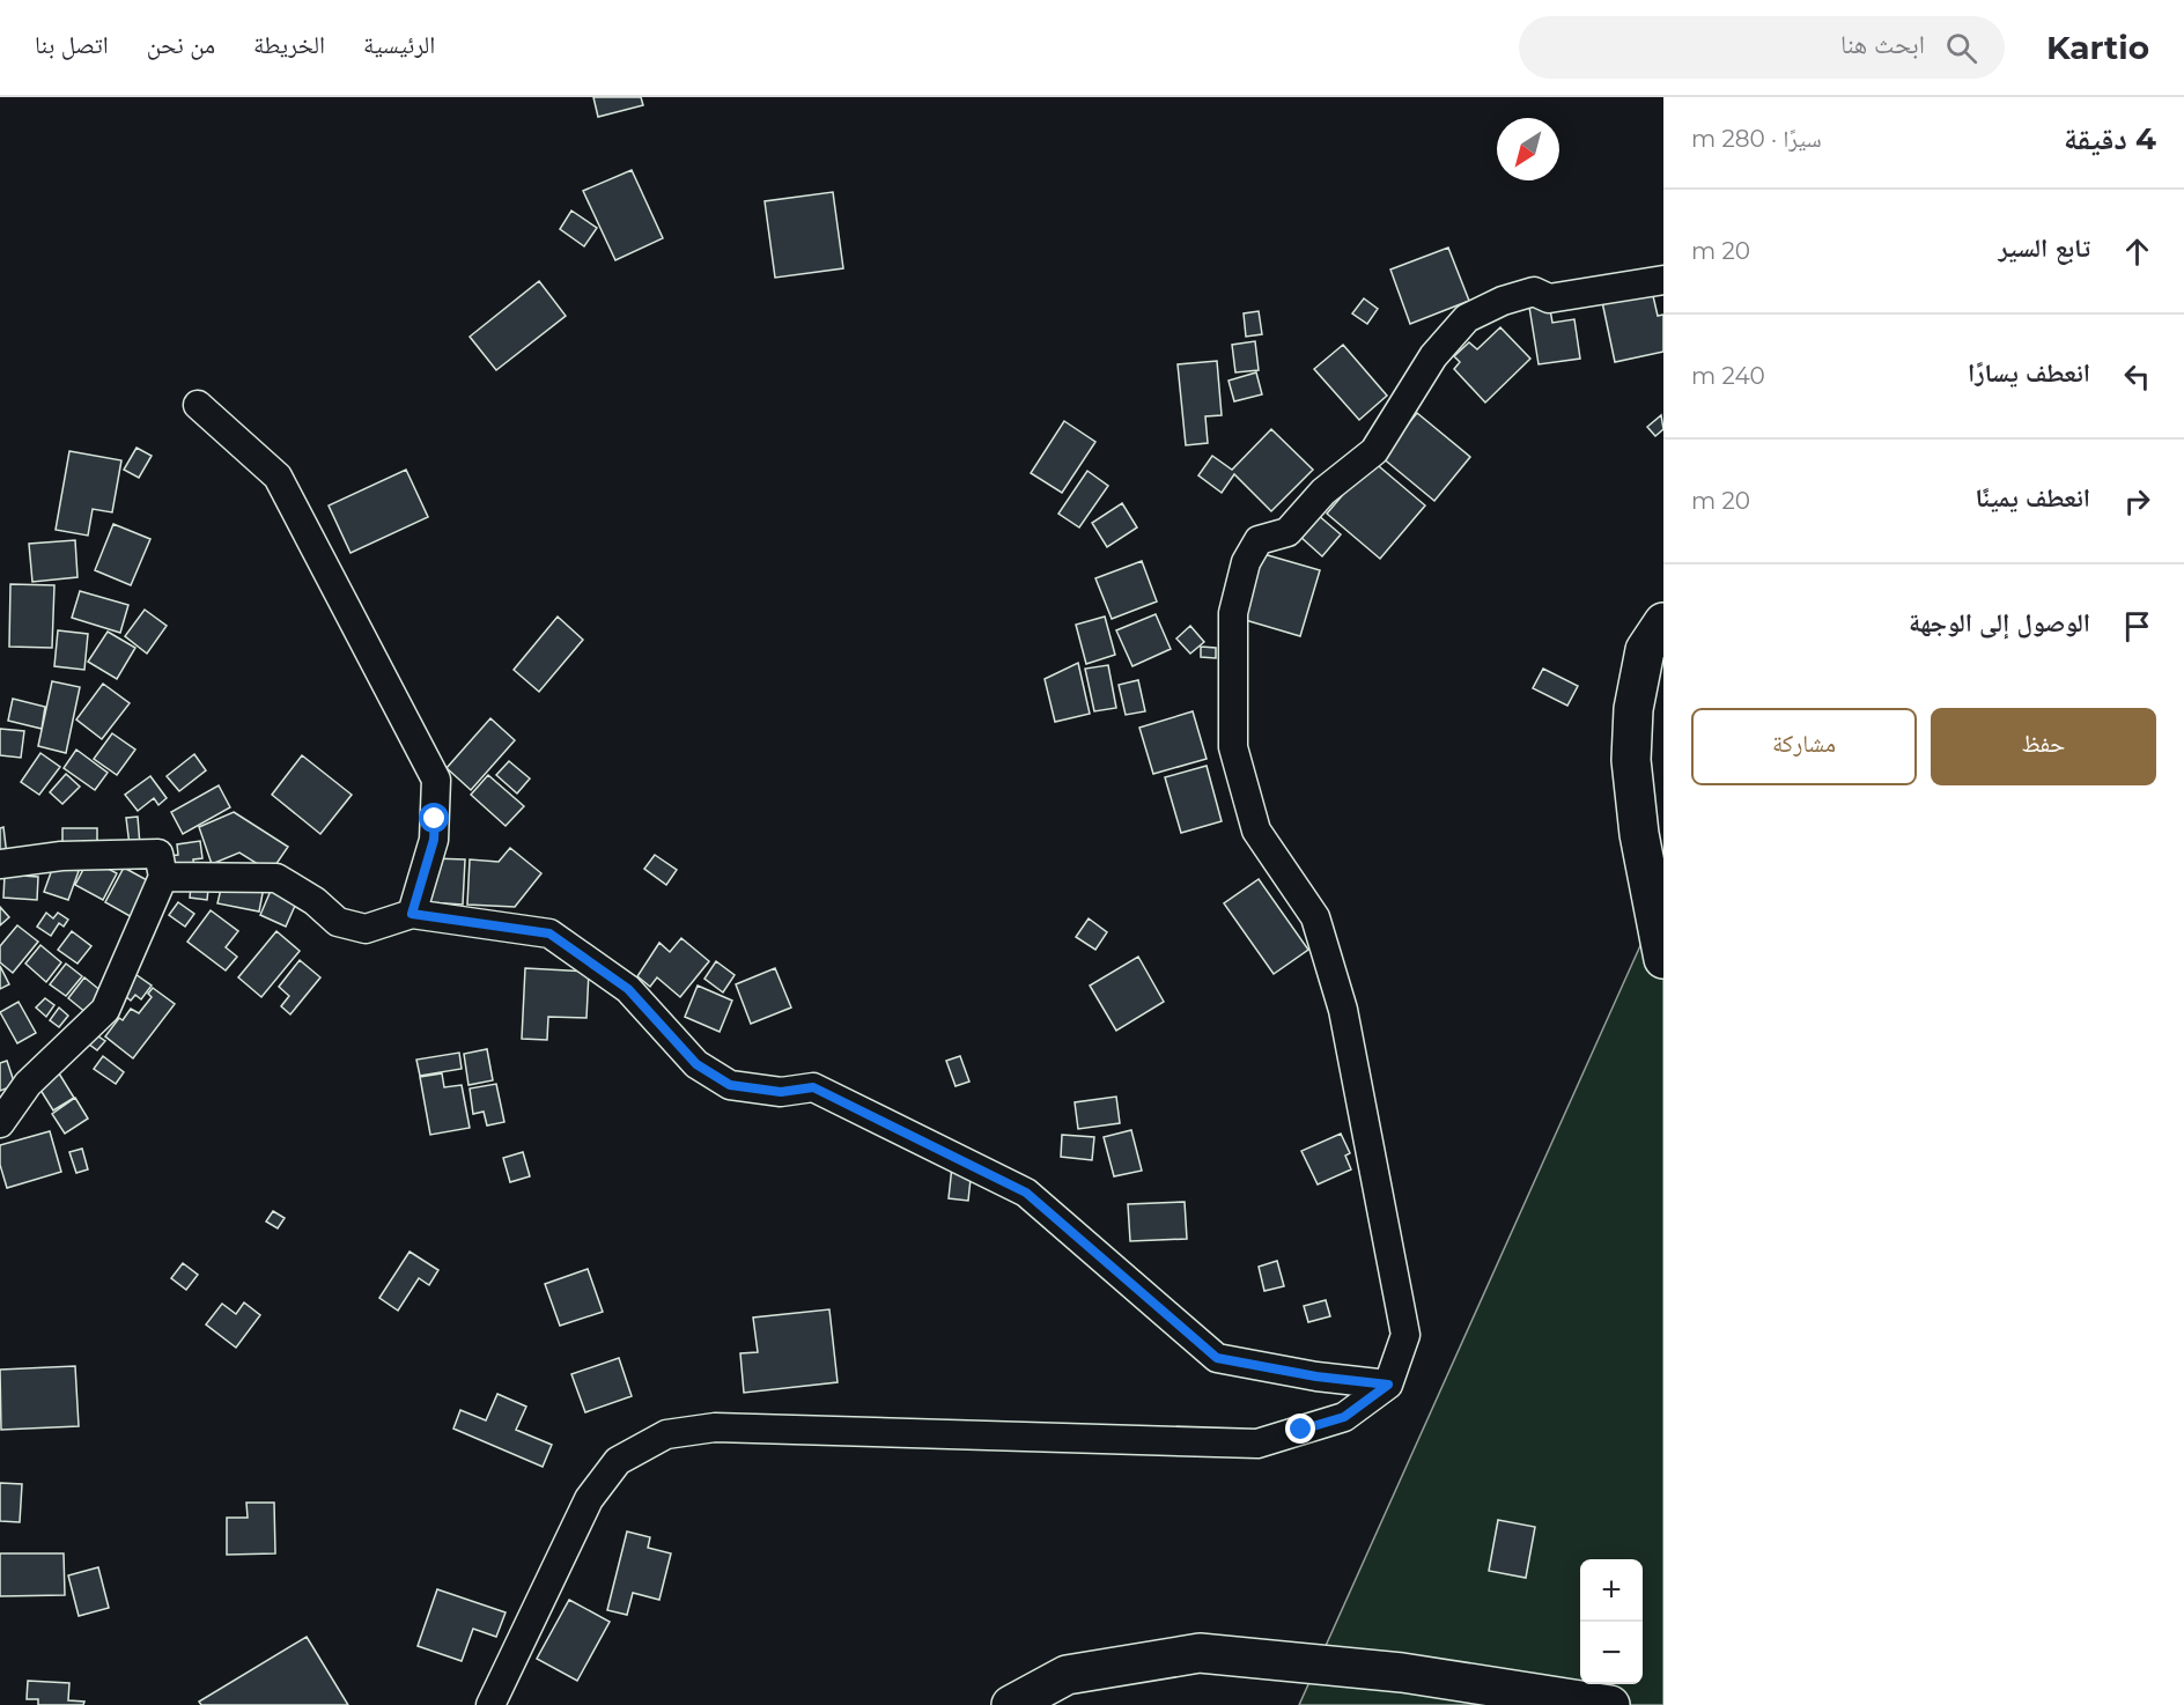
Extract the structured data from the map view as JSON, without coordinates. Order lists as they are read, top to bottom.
{
  "north": "bottom left",
  "page": {
    "header": "Kartio",
    "search": "ابحث هنا",
    "nav": [
      "الرئيسية",
      "الخريطة",
      "من نحن",
      "اتصل بنا"
    ],
    "heading": ["4 دقيقة", "سيرًا · 280 m"],
    "list": [
      ["تابع السير", "20 m"],
      ["انعطف يسارًا", "240 m"],
      ["انعطف يمينًا", "20 m"],
      "الوصول إلى الوجهة"
    ],
    "buttons": ["حفظ", "مشاركة"],
    "map_buttons": ["+", "−"]
  }
}
